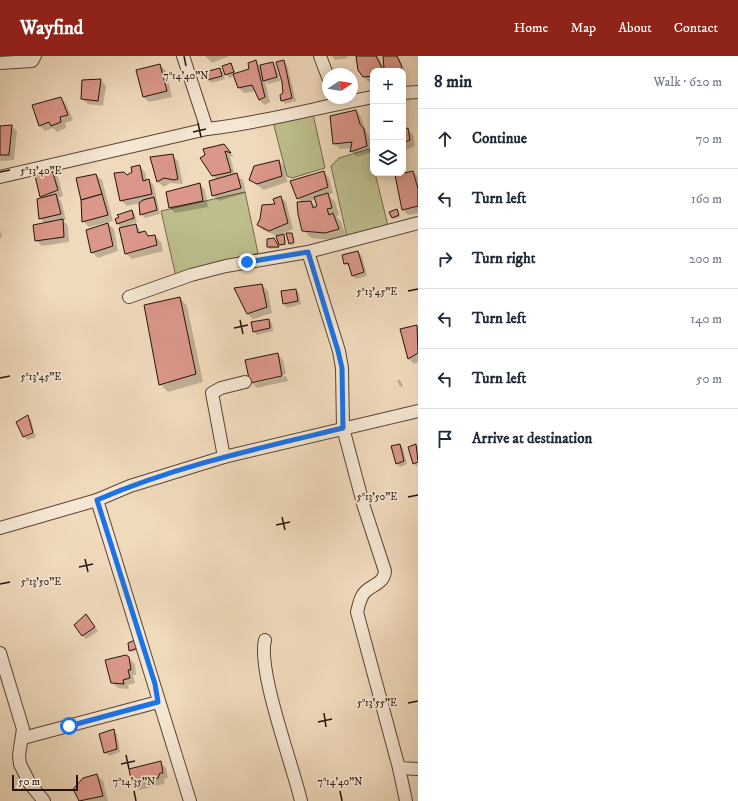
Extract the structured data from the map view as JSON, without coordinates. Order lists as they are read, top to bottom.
{
  "scale_bar": "50 m",
  "north": "right",
  "page": {
    "header": "Wayfind",
    "nav": [
      "Home",
      "Map",
      "About",
      "Contact"
    ],
    "heading": ["8 min", "Walk · 620 m"],
    "map_buttons": ["+", "−"],
    "list": [
      ["Continue", "70 m"],
      ["Turn left", "160 m"],
      ["Turn right", "200 m"],
      ["Turn left", "140 m"],
      ["Turn left", "50 m"],
      "Arrive at destination"
    ],
    "scale": "50 m"
  },
  "coordinates": [
    "7°14'40\"N",
    "5°13'40\"E",
    "5°13'45\"E",
    "5°13'50\"E",
    "5°13'55\"E",
    "7°14'35\"N"
  ]
}
